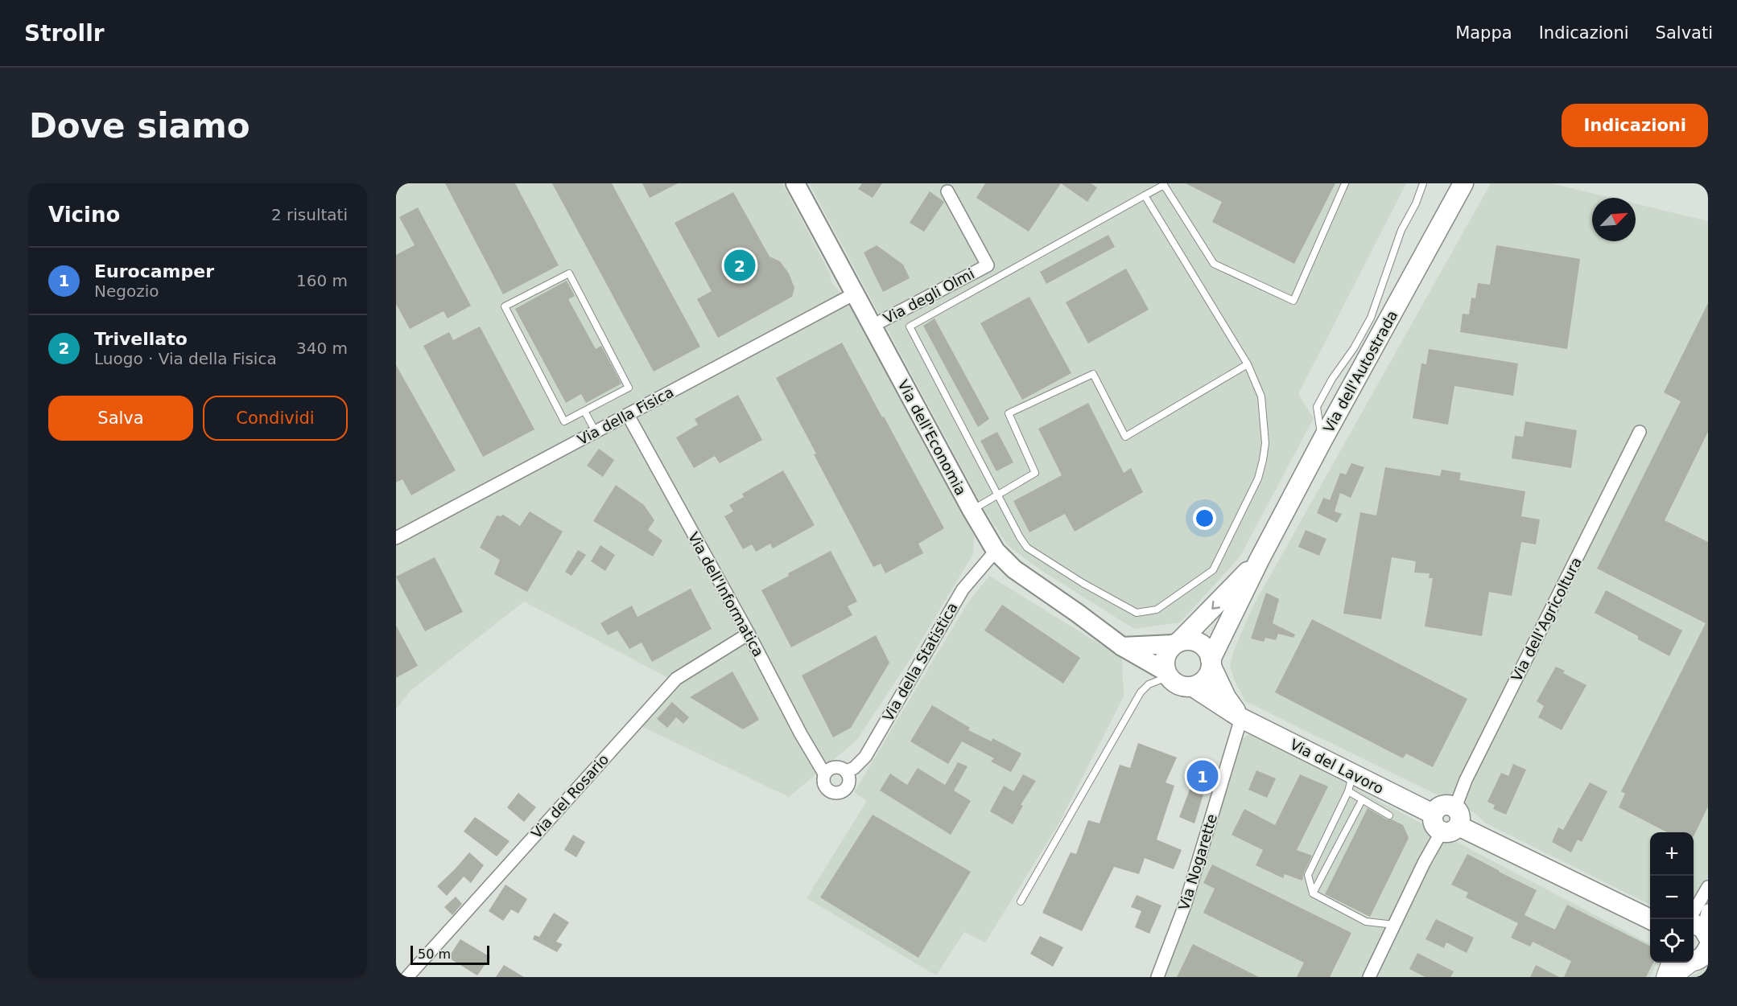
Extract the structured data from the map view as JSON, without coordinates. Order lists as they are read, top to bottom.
{
  "streets": {
    "main road": ["Via dell'Autostrada", "Via dell'Economia", "Via del Lavoro"],
    "street": [
      "Via degli Olmi",
      "Via della Fisica",
      "Via dell'Informatica",
      "Via dell'Agricoltura",
      "Via della Statistica",
      "Via del Rosario",
      "Via Nogarette"
    ]
  },
  "crossings": [
    ["Via degli Olmi", "Via dell'Economia"],
    ["Via dell'Autostrada", "Via dell'Economia"],
    ["Via dell'Autostrada", "Via del Lavoro"],
    ["Via della Fisica", "Via dell'Economia"],
    ["Via della Fisica", "Via dell'Informatica"],
    ["Via dell'Economia", "Via della Statistica"],
    ["Via dell'Economia", "Via del Lavoro"],
    ["Via dell'Informatica", "Via della Statistica"],
    ["Via dell'Informatica", "Via del Rosario"],
    ["Via dell'Agricoltura", "Via del Lavoro"],
    ["Via del Lavoro", "Via Nogarette"]
  ],
  "scale_bar": "50 m",
  "north": "top right",
  "page": {
    "header": "Strollr",
    "nav": ["Mappa", "Indicazioni", "Salvati"],
    "buttons": [
      "Indicazioni",
      ["Salva", "Condividi"]
    ],
    "title": "Dove siamo",
    "heading": ["Vicino", "2 risultati"],
    "list": [
      {
        "mark": "1",
        "name": "Eurocamper",
        "note": "Negozio",
        "value": "160 m"
      },
      {
        "mark": "2",
        "name": "Trivellato",
        "note": "Luogo · Via della Fisica",
        "value": "340 m"
      }
    ],
    "pins": ["2", "1"],
    "map_buttons": ["+", "−"],
    "scale": "50 m"
  }
}
